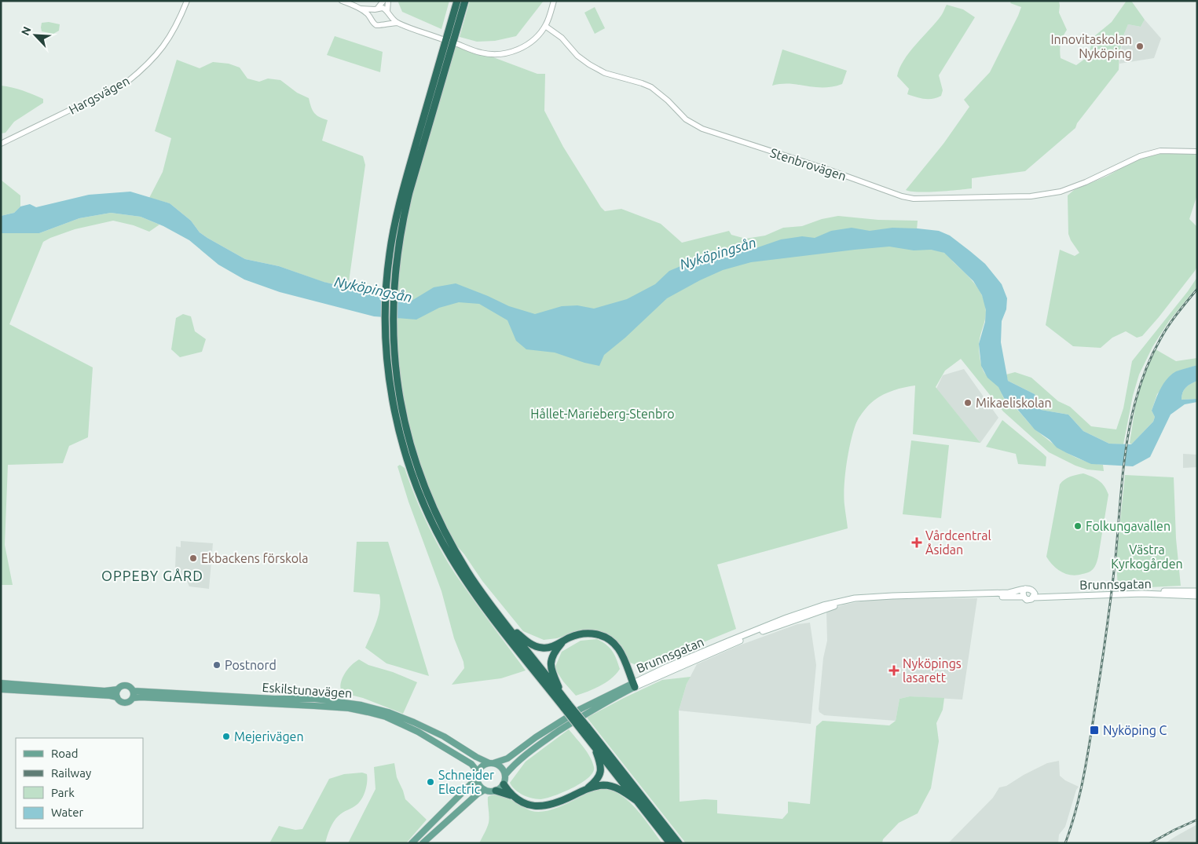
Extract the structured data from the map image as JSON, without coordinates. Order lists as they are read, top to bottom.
{
  "streets": {
    "main road": ["Brunnsgatan", "Eskilstunavägen"],
    "street": ["Hargsvägen", "Stenbrovägen"]
  },
  "crossings": [
    ["Brunnsgatan", "Eskilstunavägen"]
  ],
  "districts": ["OPPEBY GÅRD"],
  "water": ["Nyköpingsån"],
  "parks": ["Hållet-Marieberg-Stenbro", "Västra Kyrkogården"],
  "places": {
    "other": [
      "Innovitaskolan Nyköping",
      "Mikaeliskolan",
      "Folkungavallen",
      "Ekbackens förskola",
      "Postnord",
      "Mejerivägen",
      "Schneider Electric"
    ],
    "health": ["Vårdcentral Åsidan", "Nyköpings lasarett"],
    "transit": ["Nyköping C"]
  },
  "legend": [
    "Road",
    "Railway",
    "Park",
    "Water"
  ],
  "north": "top left"
}
